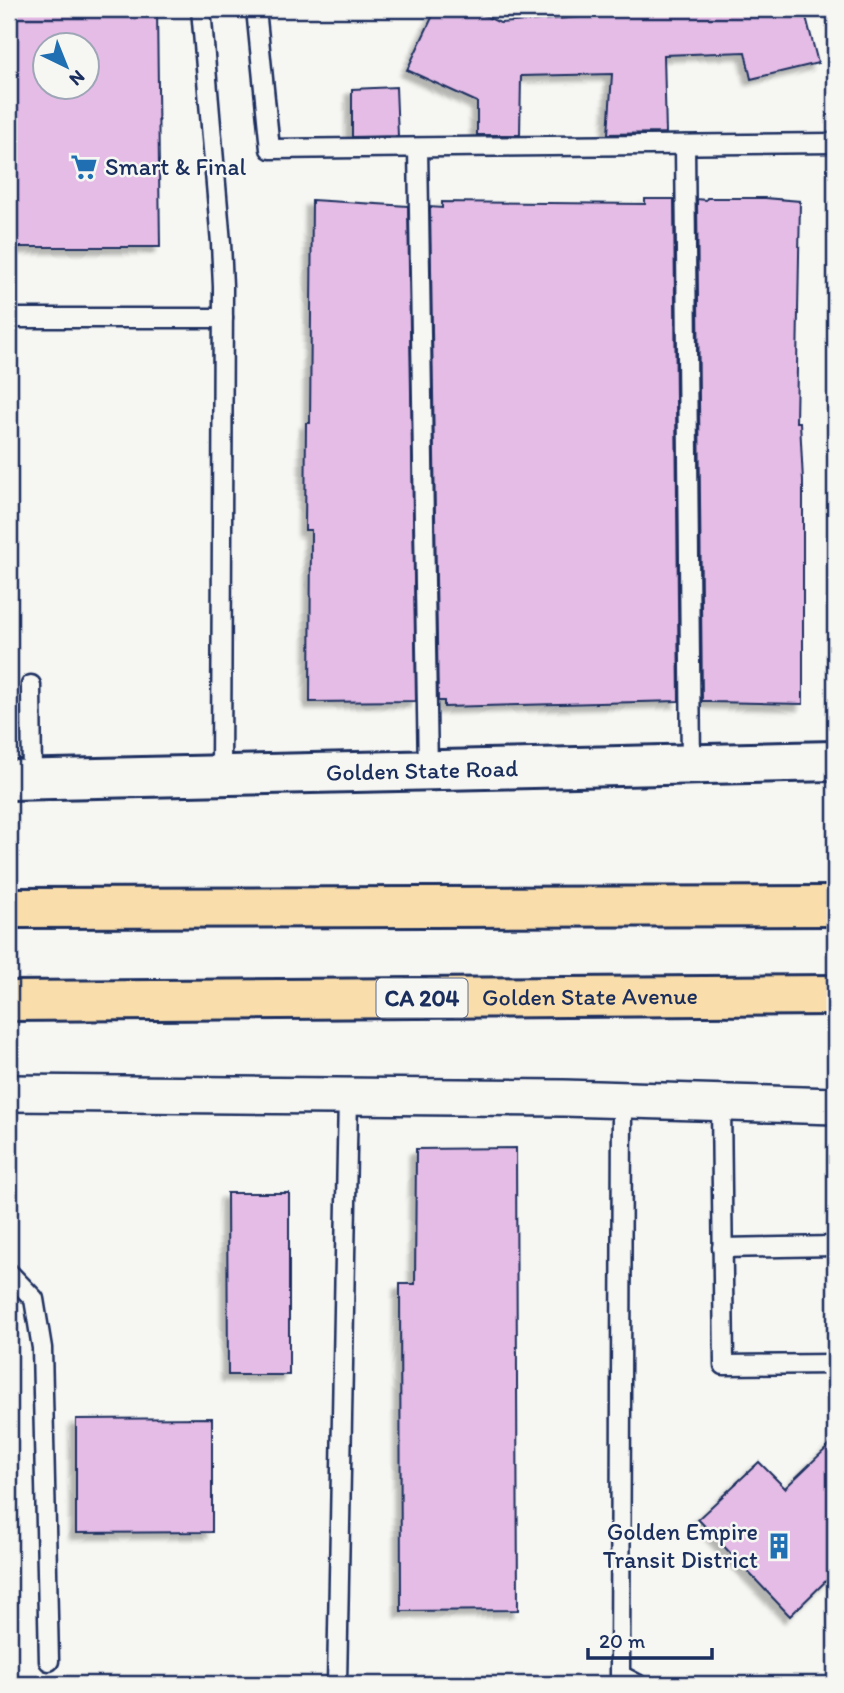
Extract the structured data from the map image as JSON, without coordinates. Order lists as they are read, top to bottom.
{
  "streets": {
    "highway": ["Golden State Avenue", "CA 204"],
    "street": ["Golden State Road"]
  },
  "places": {
    "supermarket": ["Smart & Final"],
    "building": ["Golden Empire Transit District"]
  },
  "scale_bar": "20 m",
  "north": "bottom right"
}
